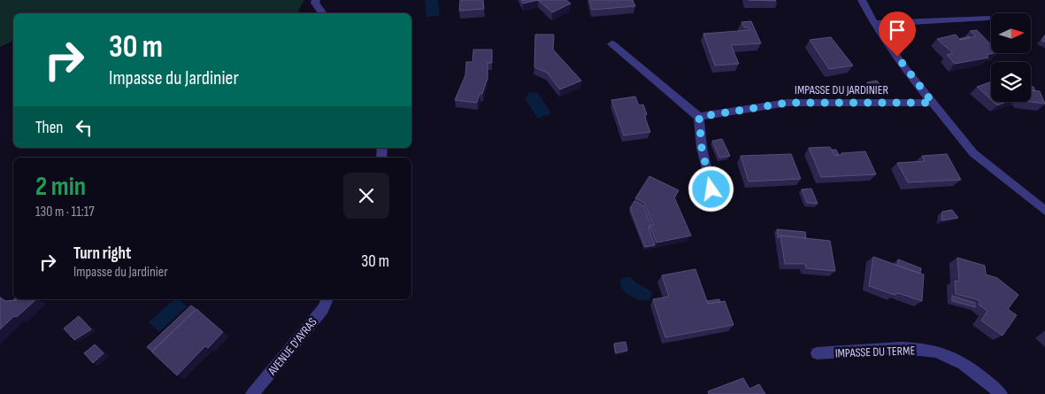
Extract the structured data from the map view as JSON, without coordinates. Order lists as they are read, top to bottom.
{
  "streets": {
    "street": ["IMPASSE DU JARDINIER", "AVENUE D'AYRAS", "IMPASSE DU TERME"]
  },
  "north": "right",
  "page": {
    "turn": ["30 m", "Impasse du Jardinier"],
    "then": "Then",
    "heading": ["2 min", "130 m · 11:17"],
    "list": [
      {
        "name": "Turn right",
        "note": "Impasse du Jardinier",
        "value": "30 m"
      }
    ]
  }
}
